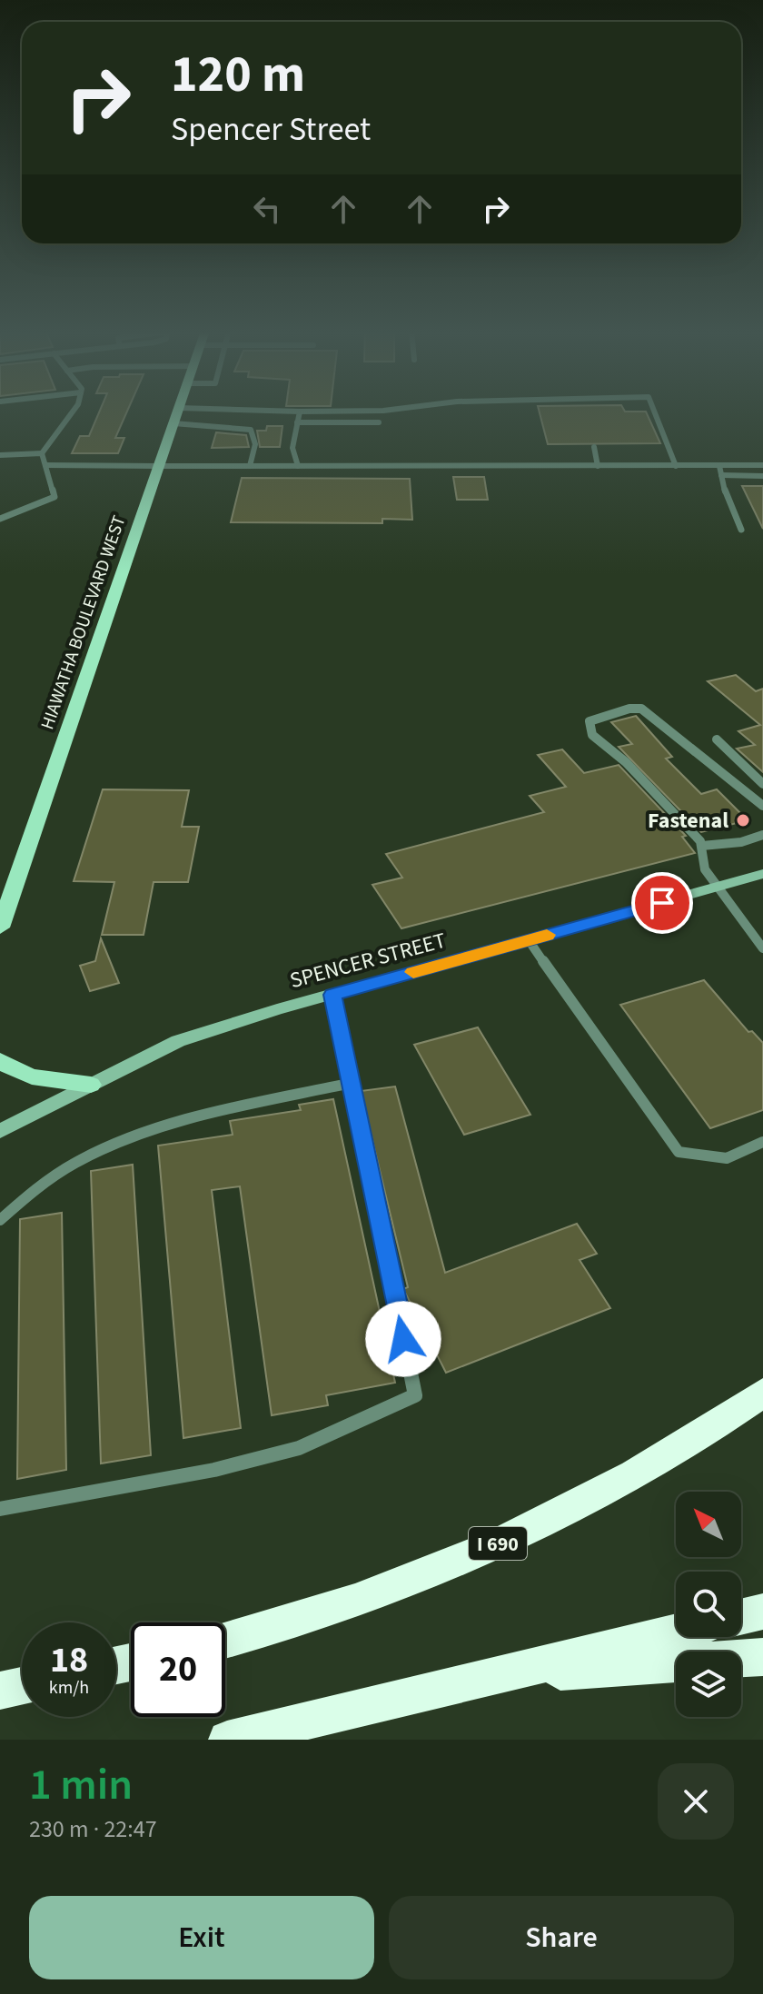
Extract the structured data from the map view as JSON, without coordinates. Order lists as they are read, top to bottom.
{
  "streets": {
    "highway": ["I 690"],
    "main road": ["HIAWATHA BOULEVARD WEST", "SPENCER STREET"]
  },
  "places": ["Fastenal"],
  "north": "top left",
  "page": {
    "turn": ["120 m", "Spencer Street"],
    "speed": "18 km/h",
    "limit": "20",
    "heading": ["1 min", "230 m · 22:47"],
    "buttons": ["Exit", "Share"]
  }
}
